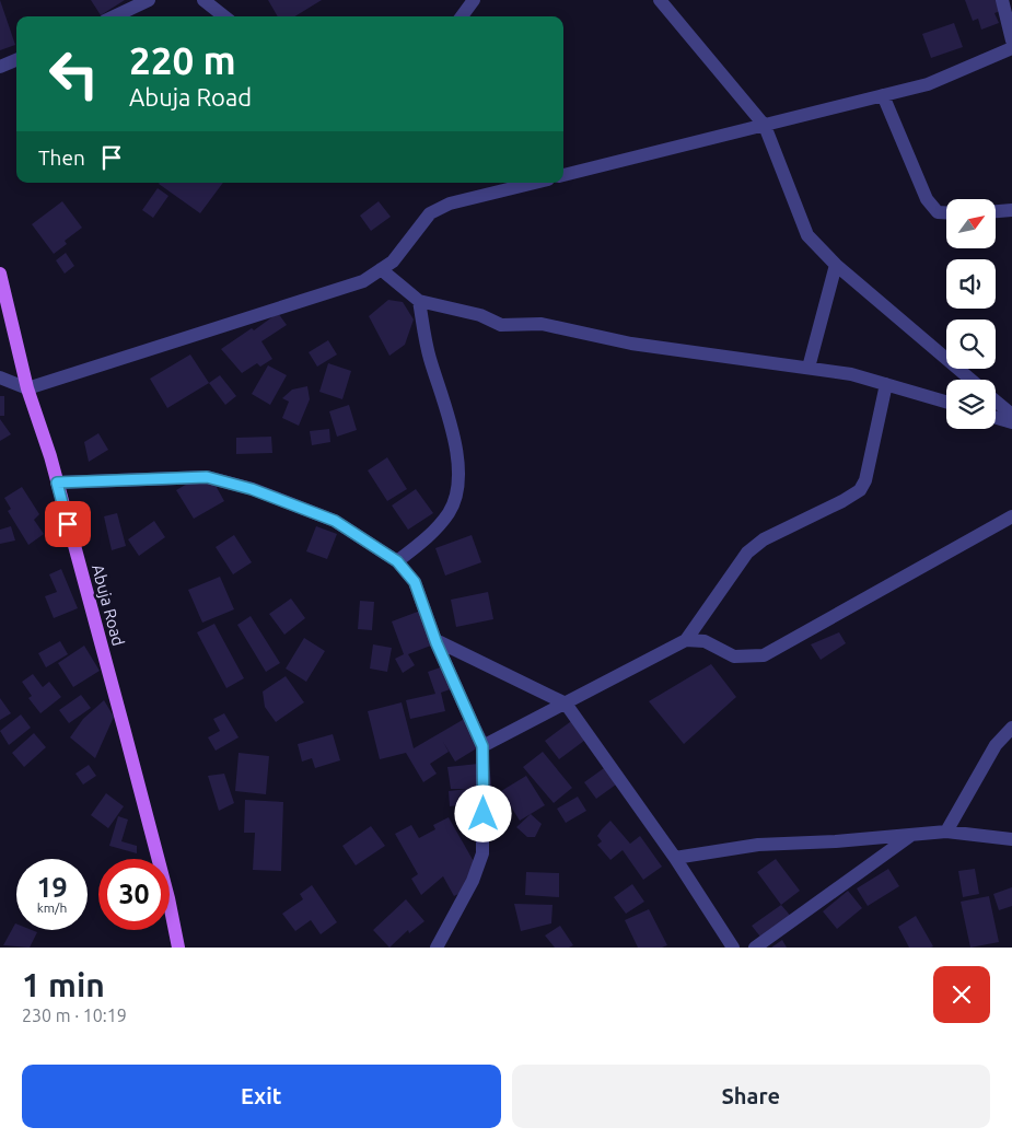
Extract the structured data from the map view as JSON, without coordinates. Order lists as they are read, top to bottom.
{
  "streets": {
    "main road": ["Abuja Road"]
  },
  "north": "top right",
  "page": {
    "turn": ["220 m", "Abuja Road"],
    "then": "Then",
    "speed": "19 km/h",
    "limit": "30",
    "heading": ["1 min", "230 m · 10:19"],
    "buttons": ["Exit", "Share"]
  }
}
